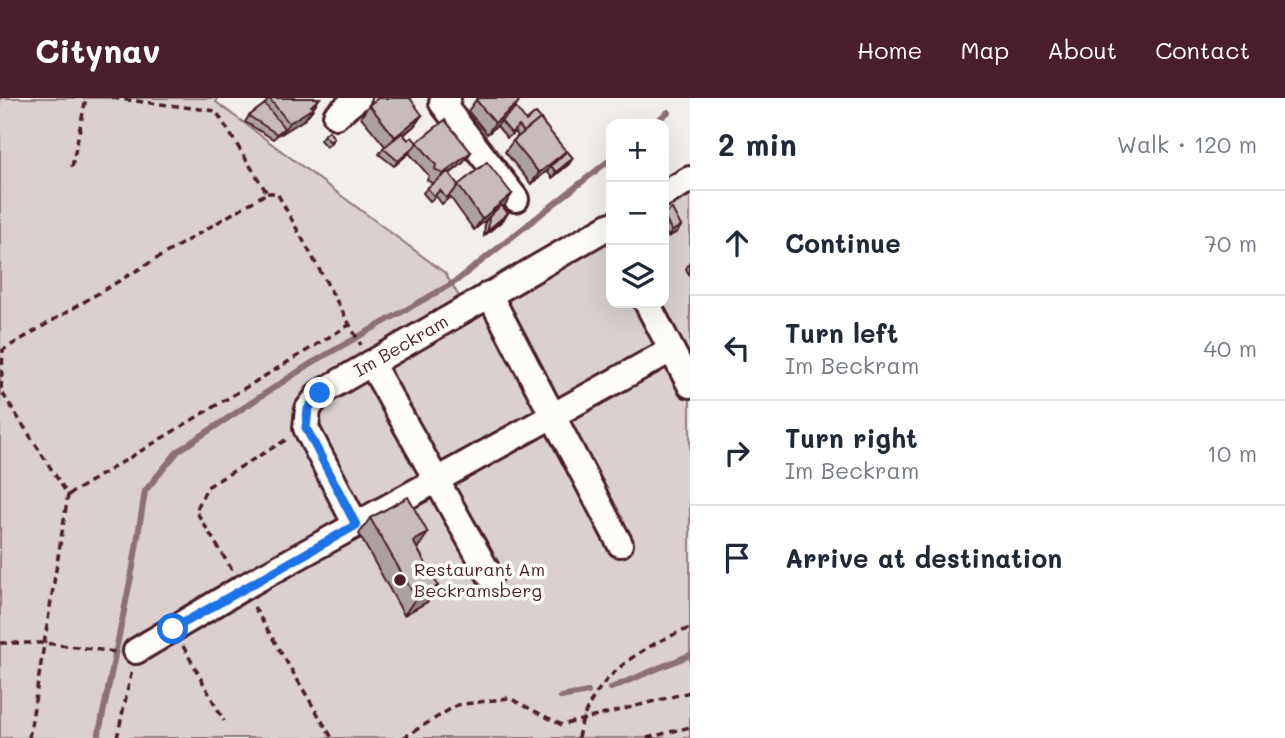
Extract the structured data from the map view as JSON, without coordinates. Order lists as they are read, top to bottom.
{
  "streets": {
    "street": ["Im Beckram"]
  },
  "places": ["Restaurant Am Beckramsberg"],
  "page": {
    "header": "Citynav",
    "nav": [
      "Home",
      "Map",
      "About",
      "Contact"
    ],
    "heading": ["2 min", "Walk · 120 m"],
    "map_buttons": ["+", "−"],
    "list": [
      ["Continue", "70 m"],
      ["Turn left", "Im Beckram", "40 m"],
      ["Turn right", "Im Beckram", "10 m"],
      "Arrive at destination"
    ]
  }
}
